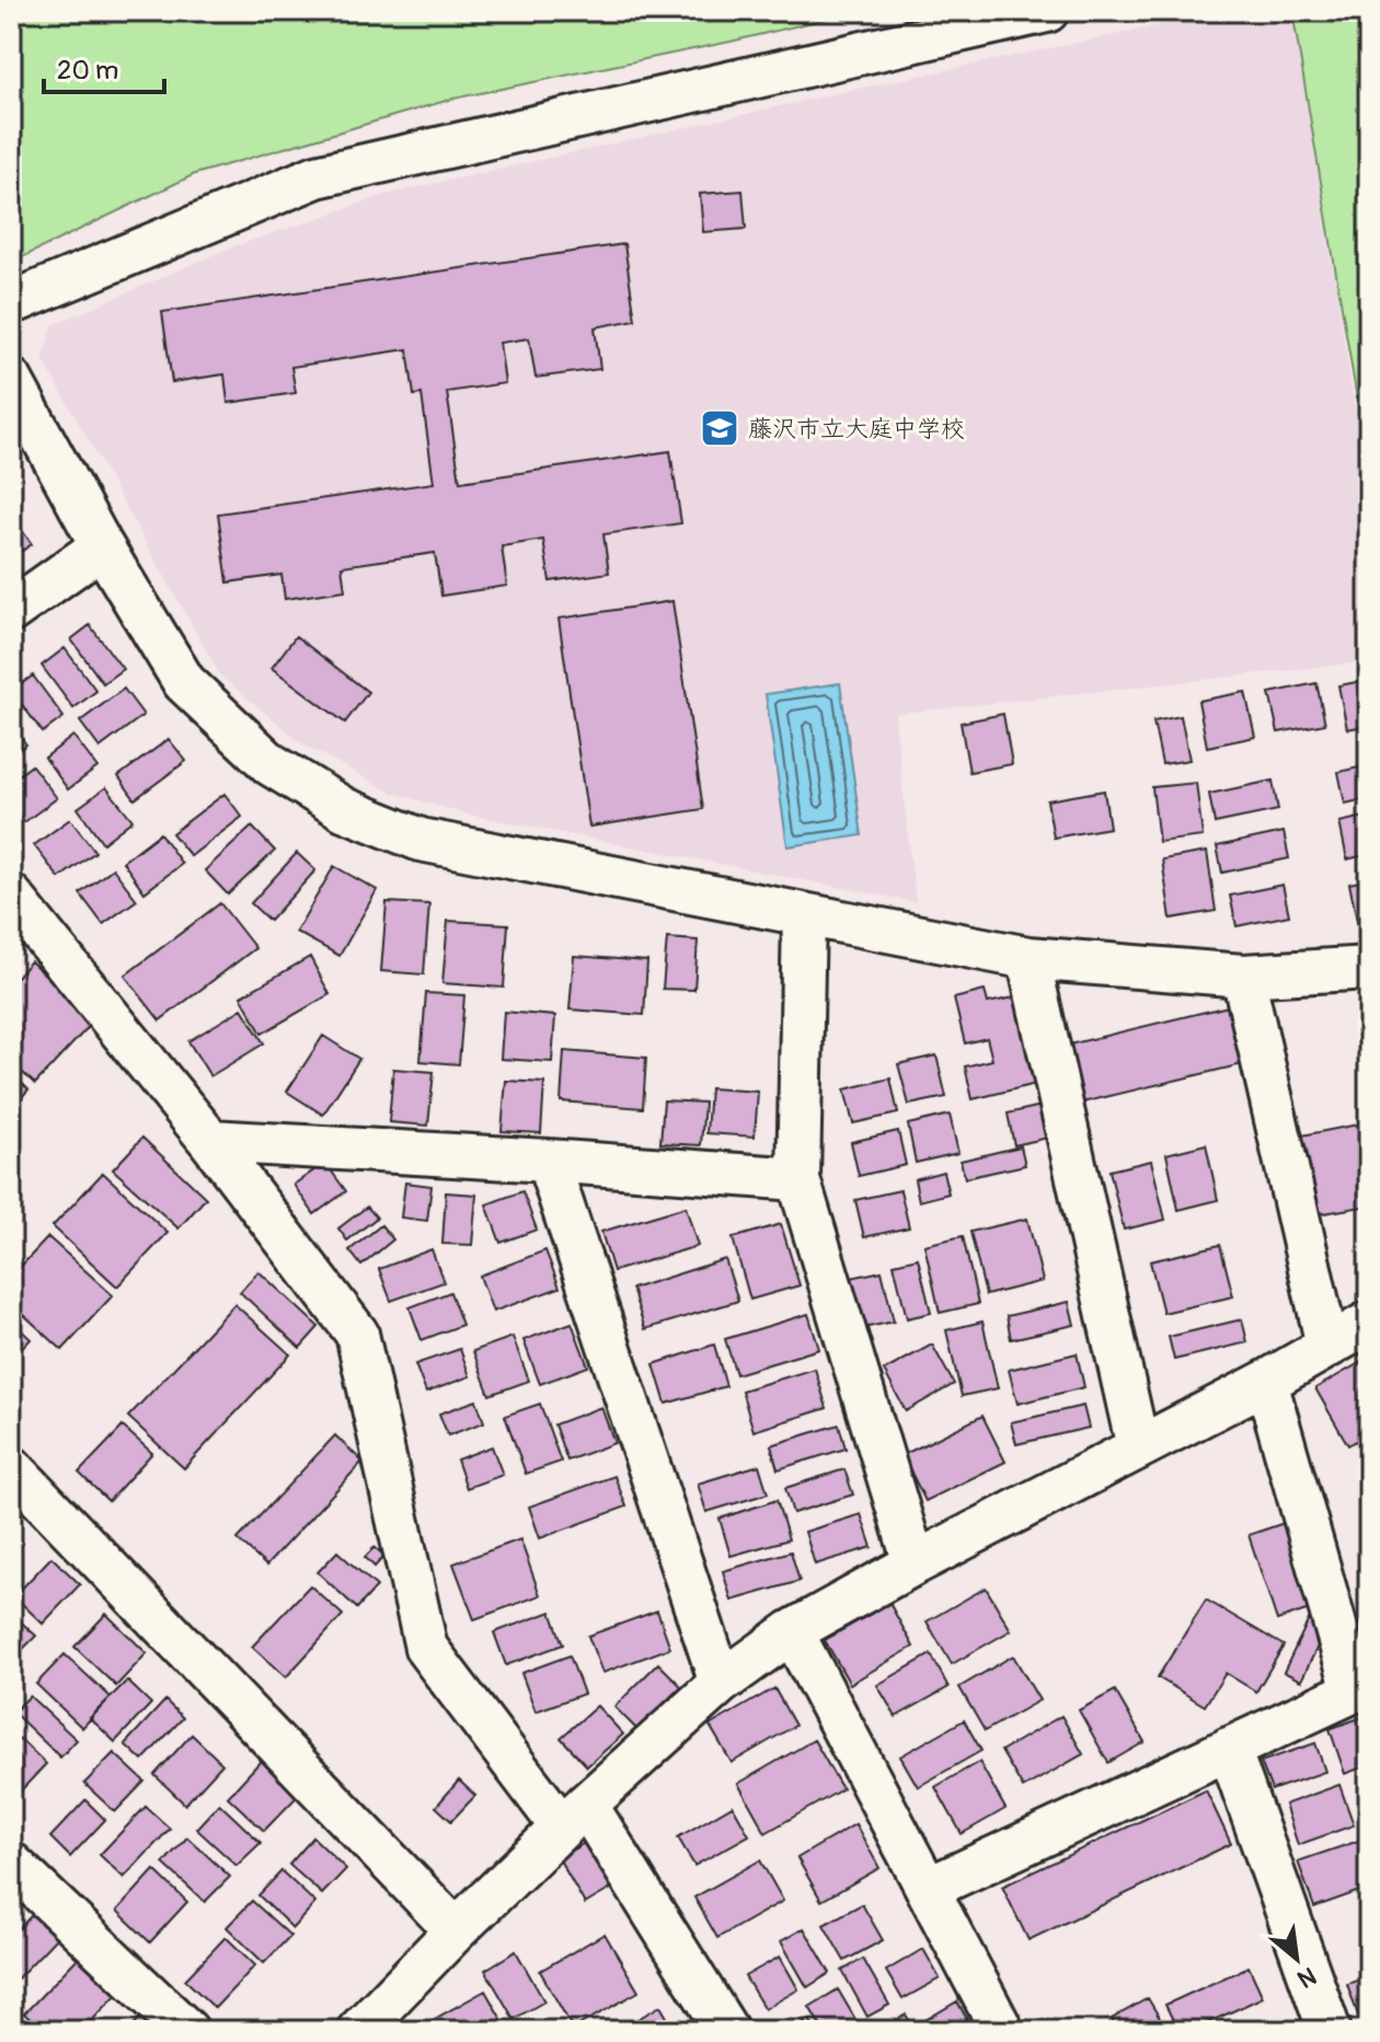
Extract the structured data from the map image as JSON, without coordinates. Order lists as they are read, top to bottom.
{
  "places": {
    "school or university": ["藤沢市立大庭中学校"]
  },
  "scale_bar": "20 m",
  "north": "bottom right"
}
